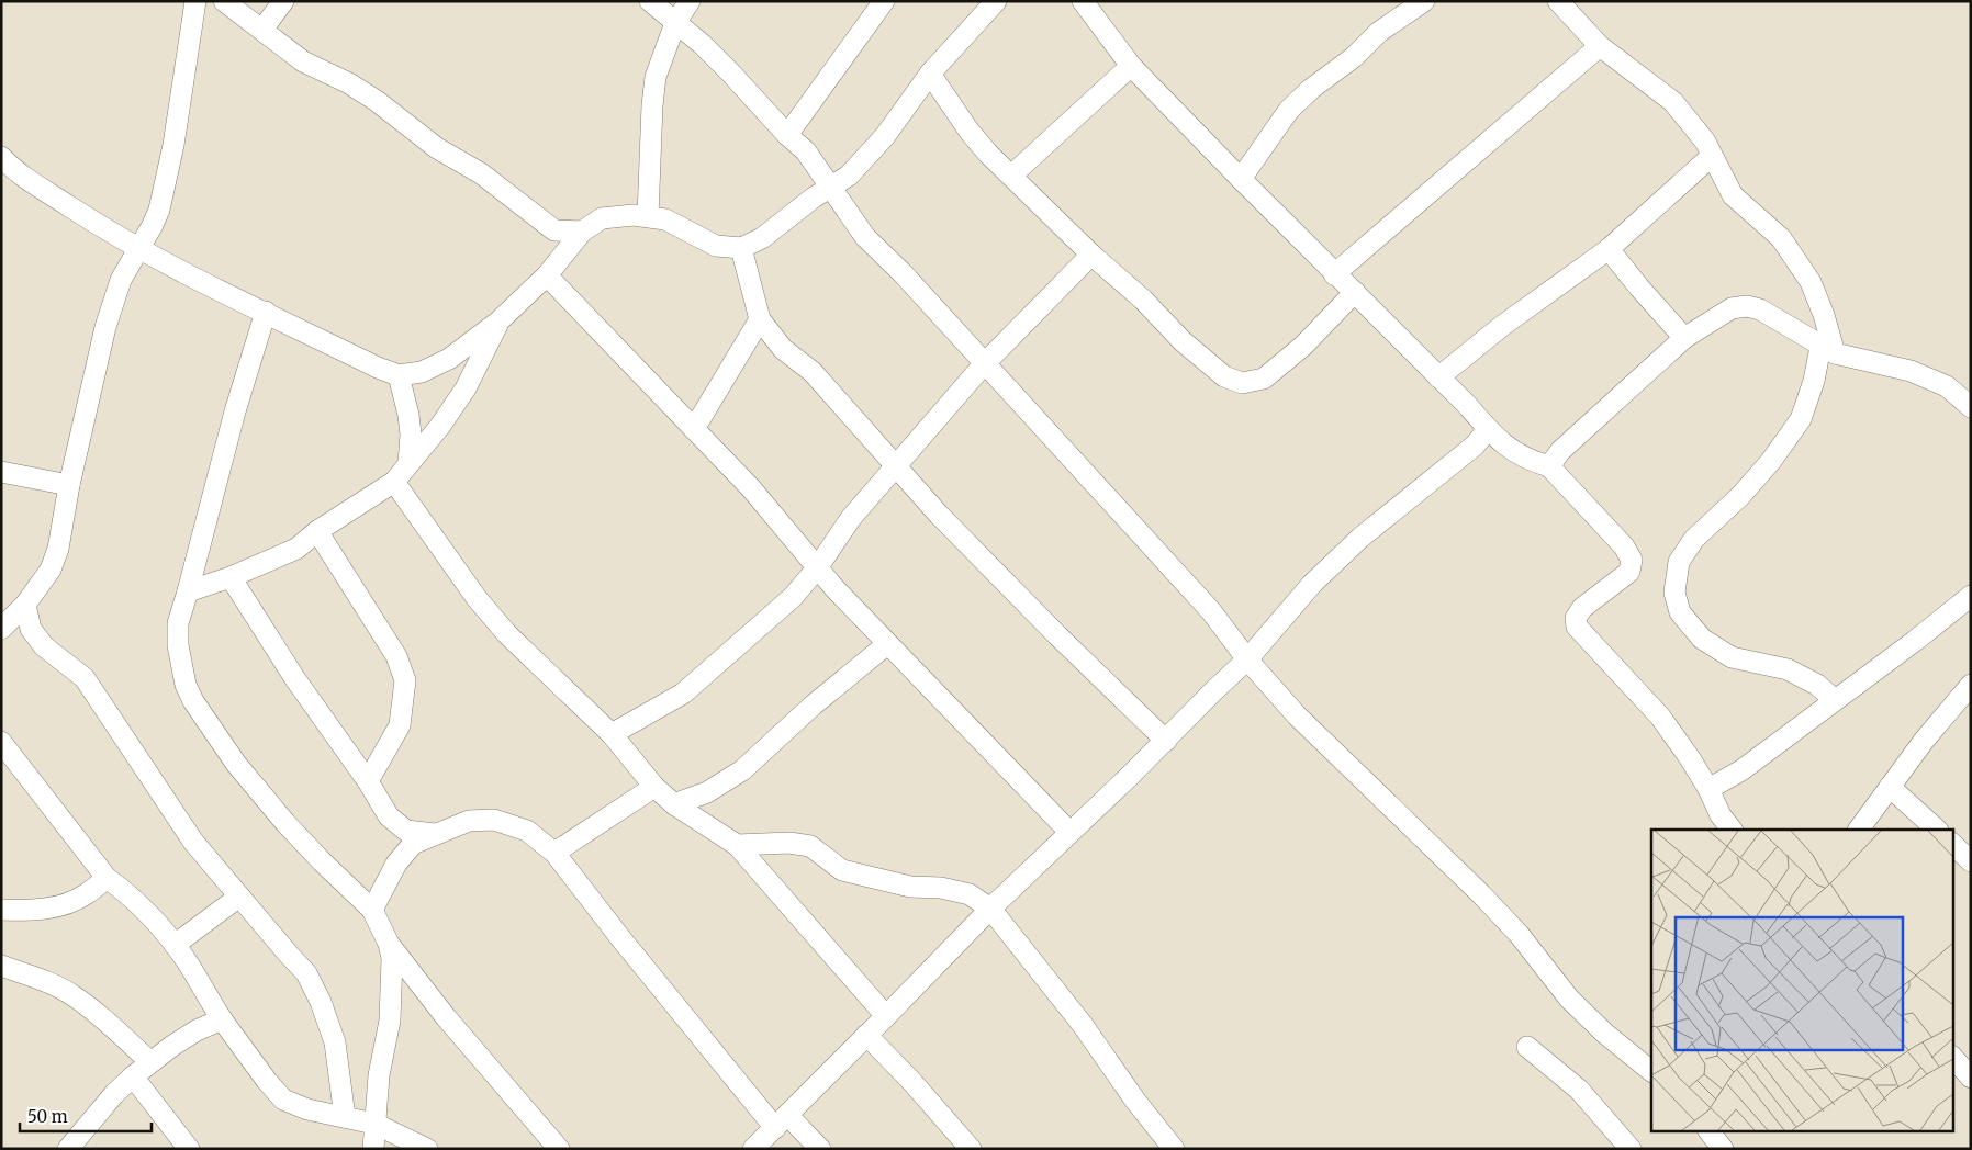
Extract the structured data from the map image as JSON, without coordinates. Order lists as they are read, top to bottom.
{
  "scale_bar": "50 m"
}
